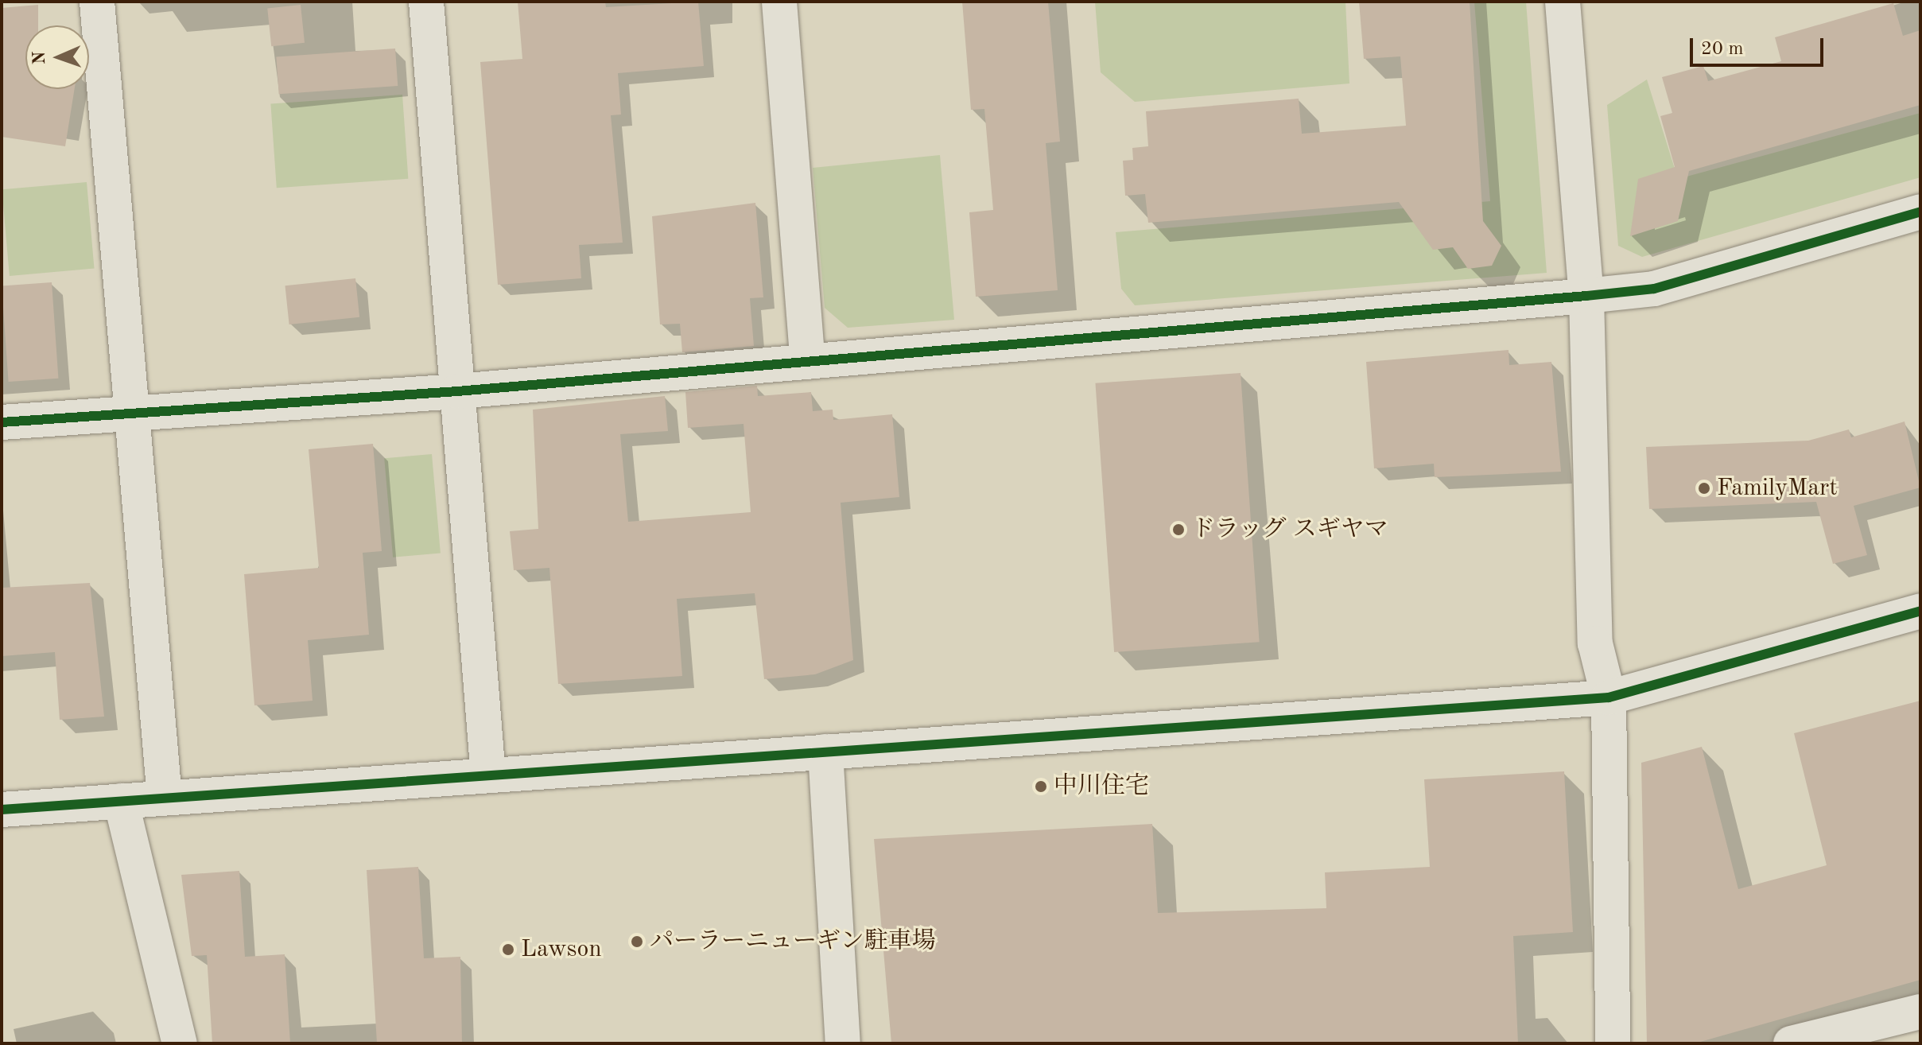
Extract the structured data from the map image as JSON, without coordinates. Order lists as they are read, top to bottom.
{
  "places": [
    "FamilyMart",
    "ドラッグ スギヤマ",
    "中川住宅",
    "パーラーニューギン駐車場",
    "Lawson"
  ],
  "scale_bar": "20 m",
  "north": "left"
}
